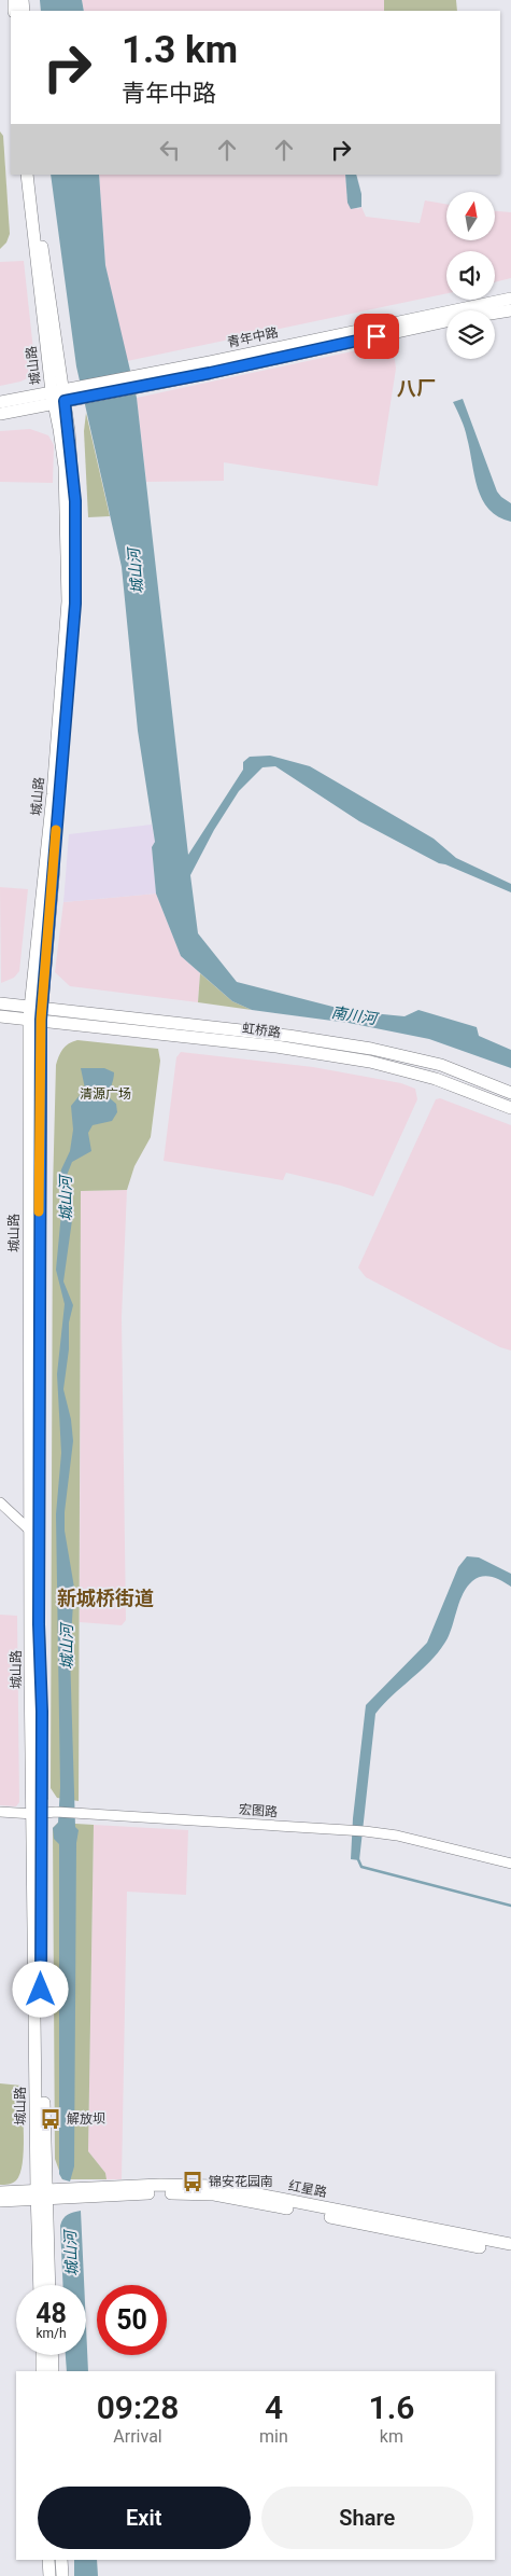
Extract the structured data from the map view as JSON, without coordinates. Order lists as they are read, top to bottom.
{
  "streets": {
    "main road": [
      "青年中路",
      "城山路",
      "虹桥路",
      "红星路"
    ],
    "street": ["宏图路"]
  },
  "crossings": [
    ["青年中路", "城山路"],
    ["城山路", "虹桥路"],
    ["城山路", "宏图路"],
    ["城山路", "红星路"]
  ],
  "districts": ["八厂", "新城桥街道"],
  "water": ["城山河", "南川河"],
  "parks": ["清源广场"],
  "places": {
    "bus stop": ["解放坝", "锦安花园南"]
  },
  "north": "top",
  "page": {
    "turn": ["1.3 km", "青年中路"],
    "speed": "48 km/h",
    "limit": "50",
    "eta": [
      "09:28",
      "Arrival",
      "4",
      "min",
      "1.6",
      "km"
    ],
    "buttons": ["Exit", "Share"]
  }
}
